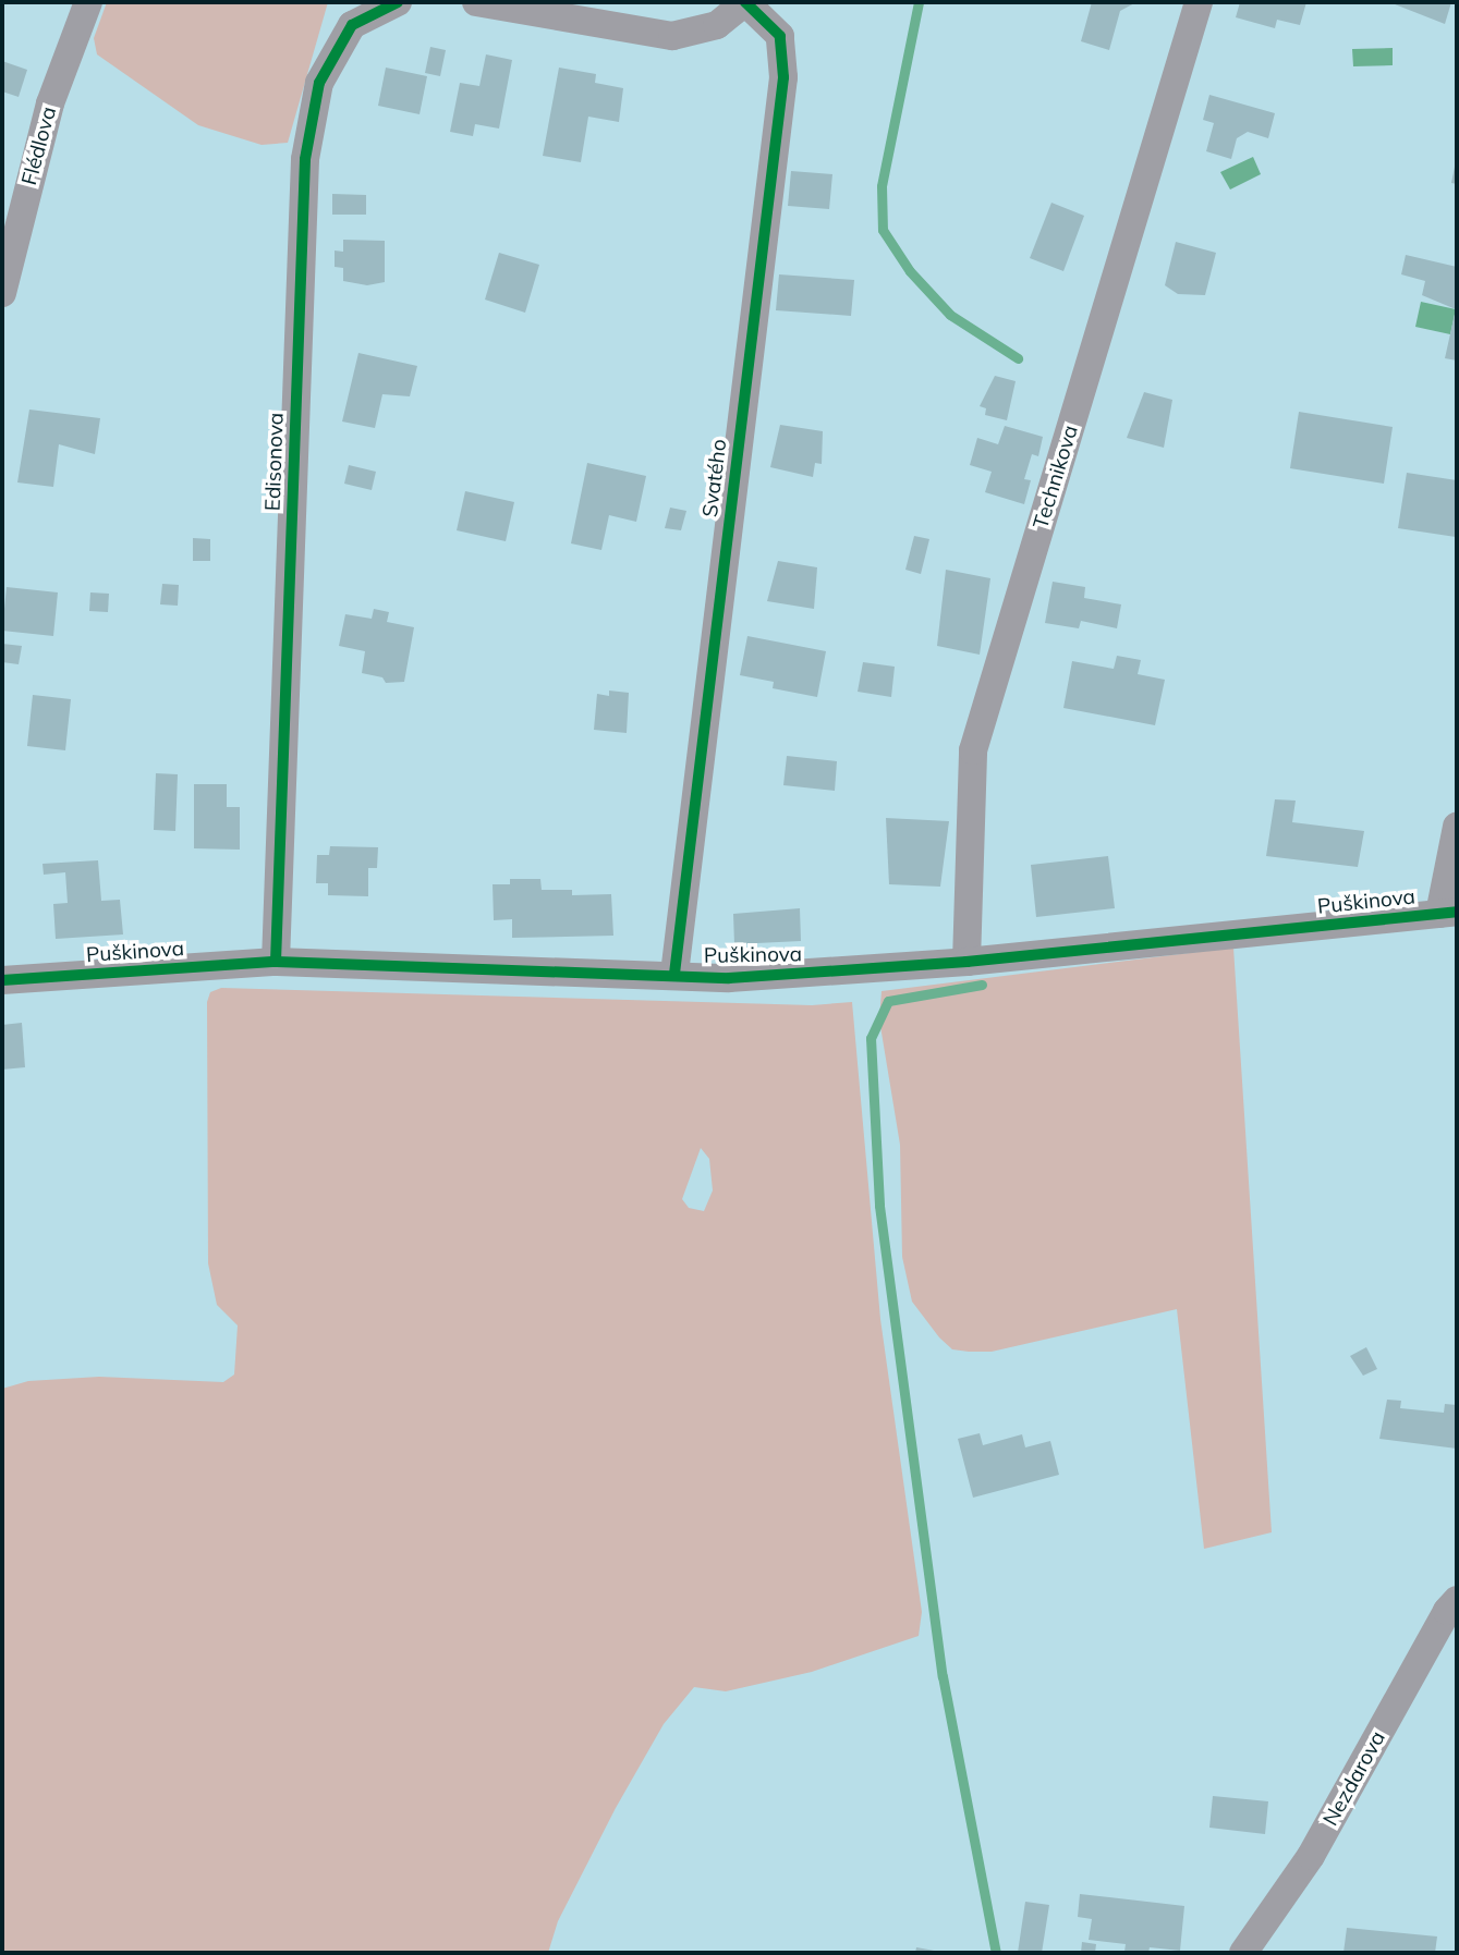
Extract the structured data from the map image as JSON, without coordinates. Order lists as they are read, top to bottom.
{
  "streets": {
    "street": [
      "Flédlova",
      "Edisonova",
      "Technikova",
      "Svatého",
      "Puškinova",
      "Nezdarova"
    ]
  },
  "crossings": [
    ["Edisonova", "Puškinova"],
    ["Technikova", "Puškinova"],
    ["Svatého", "Puškinova"]
  ]
}
